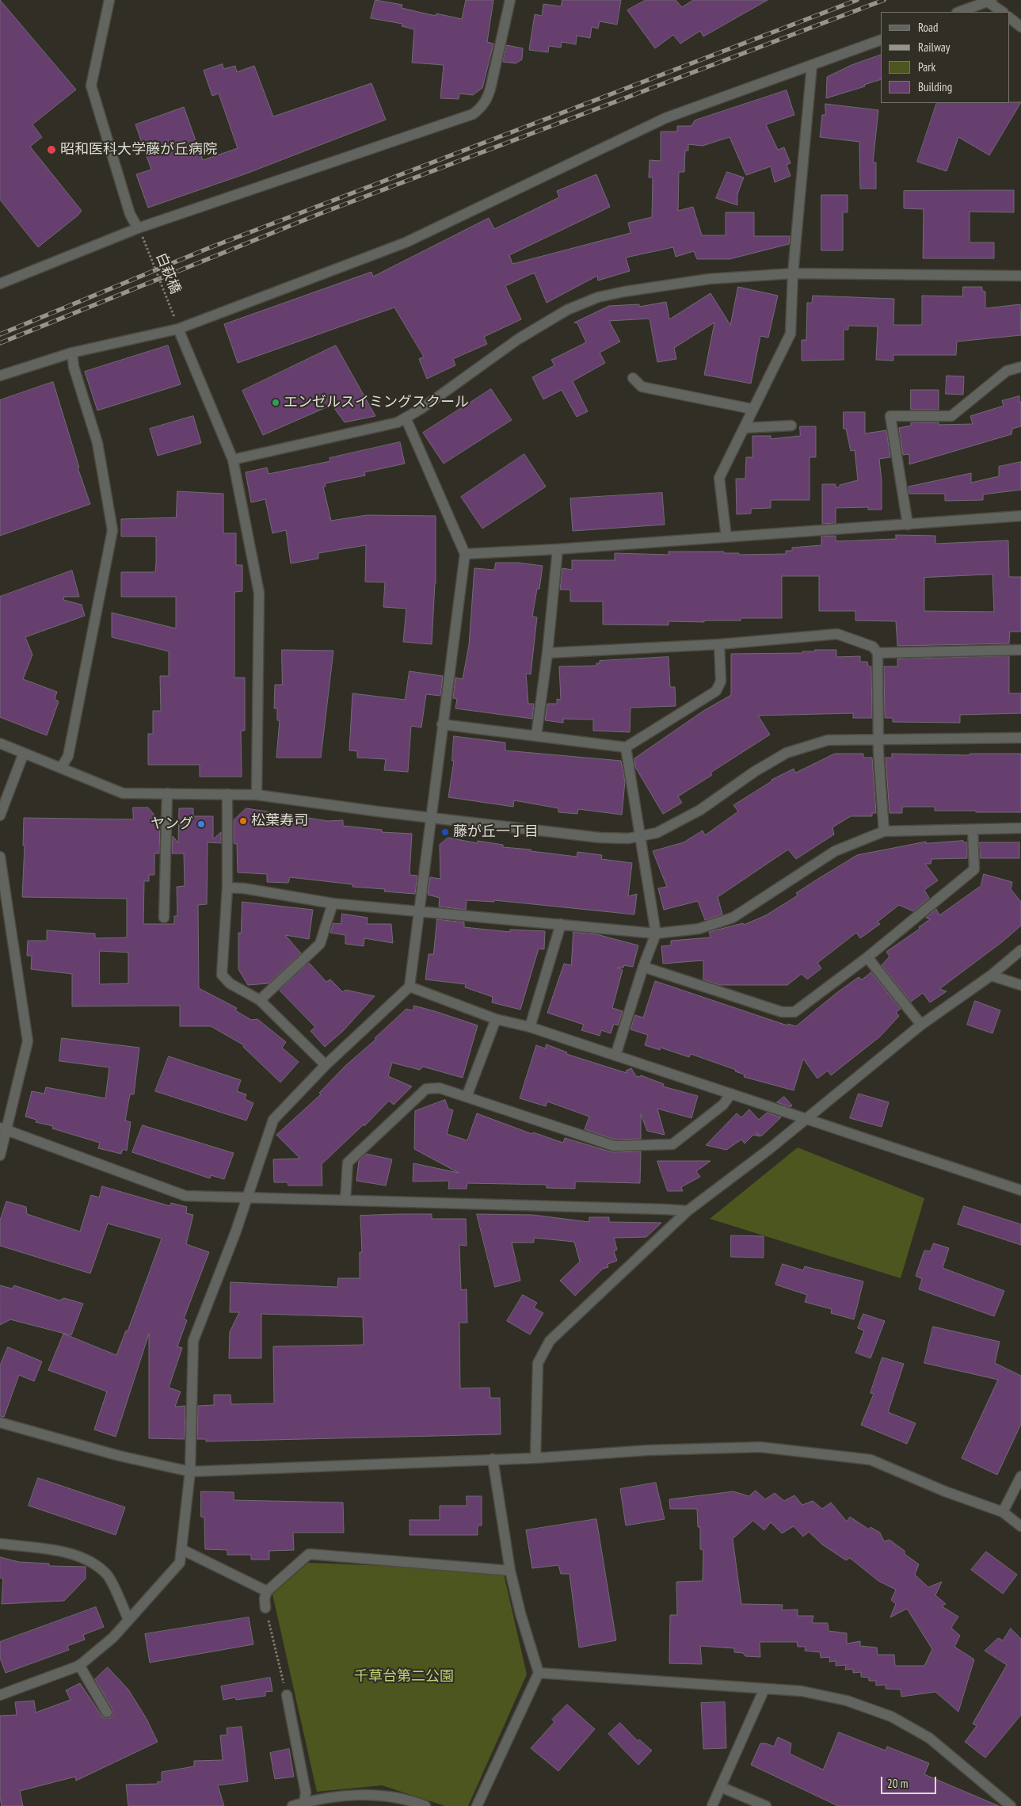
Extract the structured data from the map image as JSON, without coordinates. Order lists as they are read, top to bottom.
{
  "streets": {
    "path": ["白萩橋"]
  },
  "parks": ["千草台第二公園"],
  "places": [
    "昭和医科大学藤が丘病院",
    "エンゼルスイミングスクール",
    "松葉寿司",
    "ヤング",
    "藤が丘一丁目"
  ],
  "legend": [
    "Road",
    "Railway",
    "Park",
    "Building"
  ],
  "scale_bar": "20 m"
}
